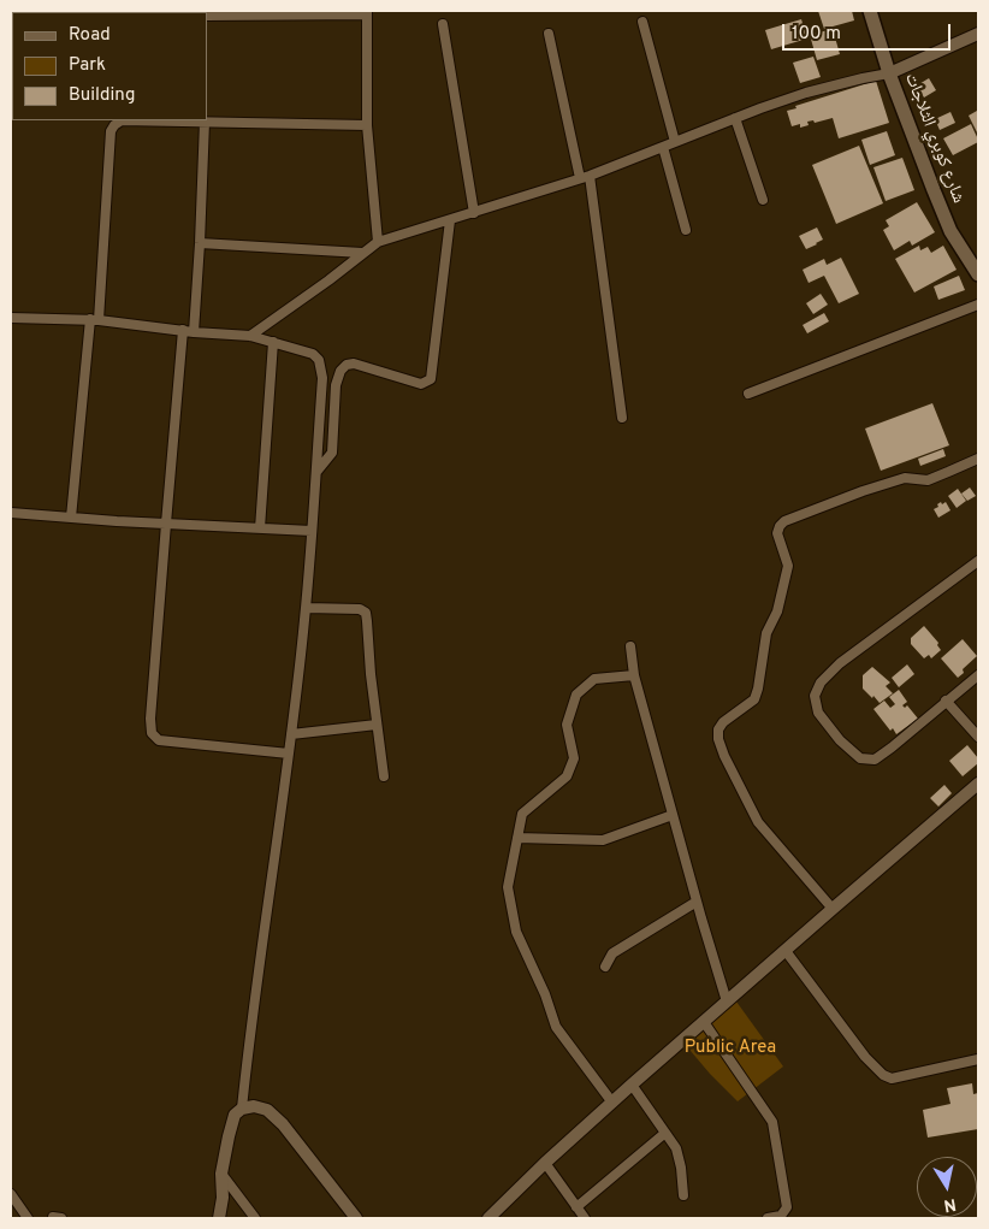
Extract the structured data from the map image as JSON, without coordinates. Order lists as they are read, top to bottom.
{
  "streets": {
    "main road": ["شارع كوبري الثلاجات"]
  },
  "parks": ["Public Area"],
  "legend": ["Road", "Park", "Building"],
  "scale_bar": "100 m",
  "north": "bottom"
}
